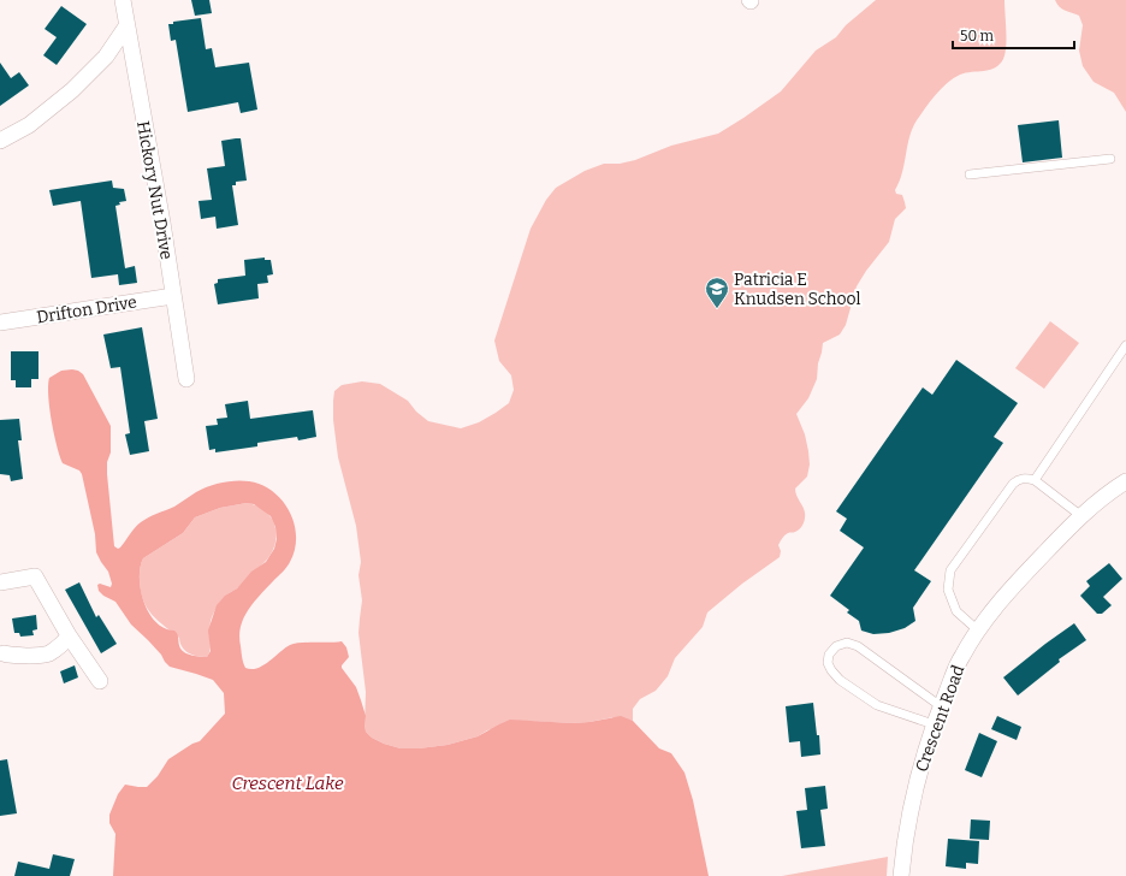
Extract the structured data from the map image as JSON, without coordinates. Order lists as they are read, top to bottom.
{
  "streets": {
    "street": ["Hickory Nut Drive", "Drifton Drive", "Crescent Road"]
  },
  "crossings": [
    ["Hickory Nut Drive", "Drifton Drive"]
  ],
  "water": ["Crescent Lake"],
  "places": {
    "school or university": ["Patricia E Knudsen School"]
  },
  "scale_bar": "50 m"
}
